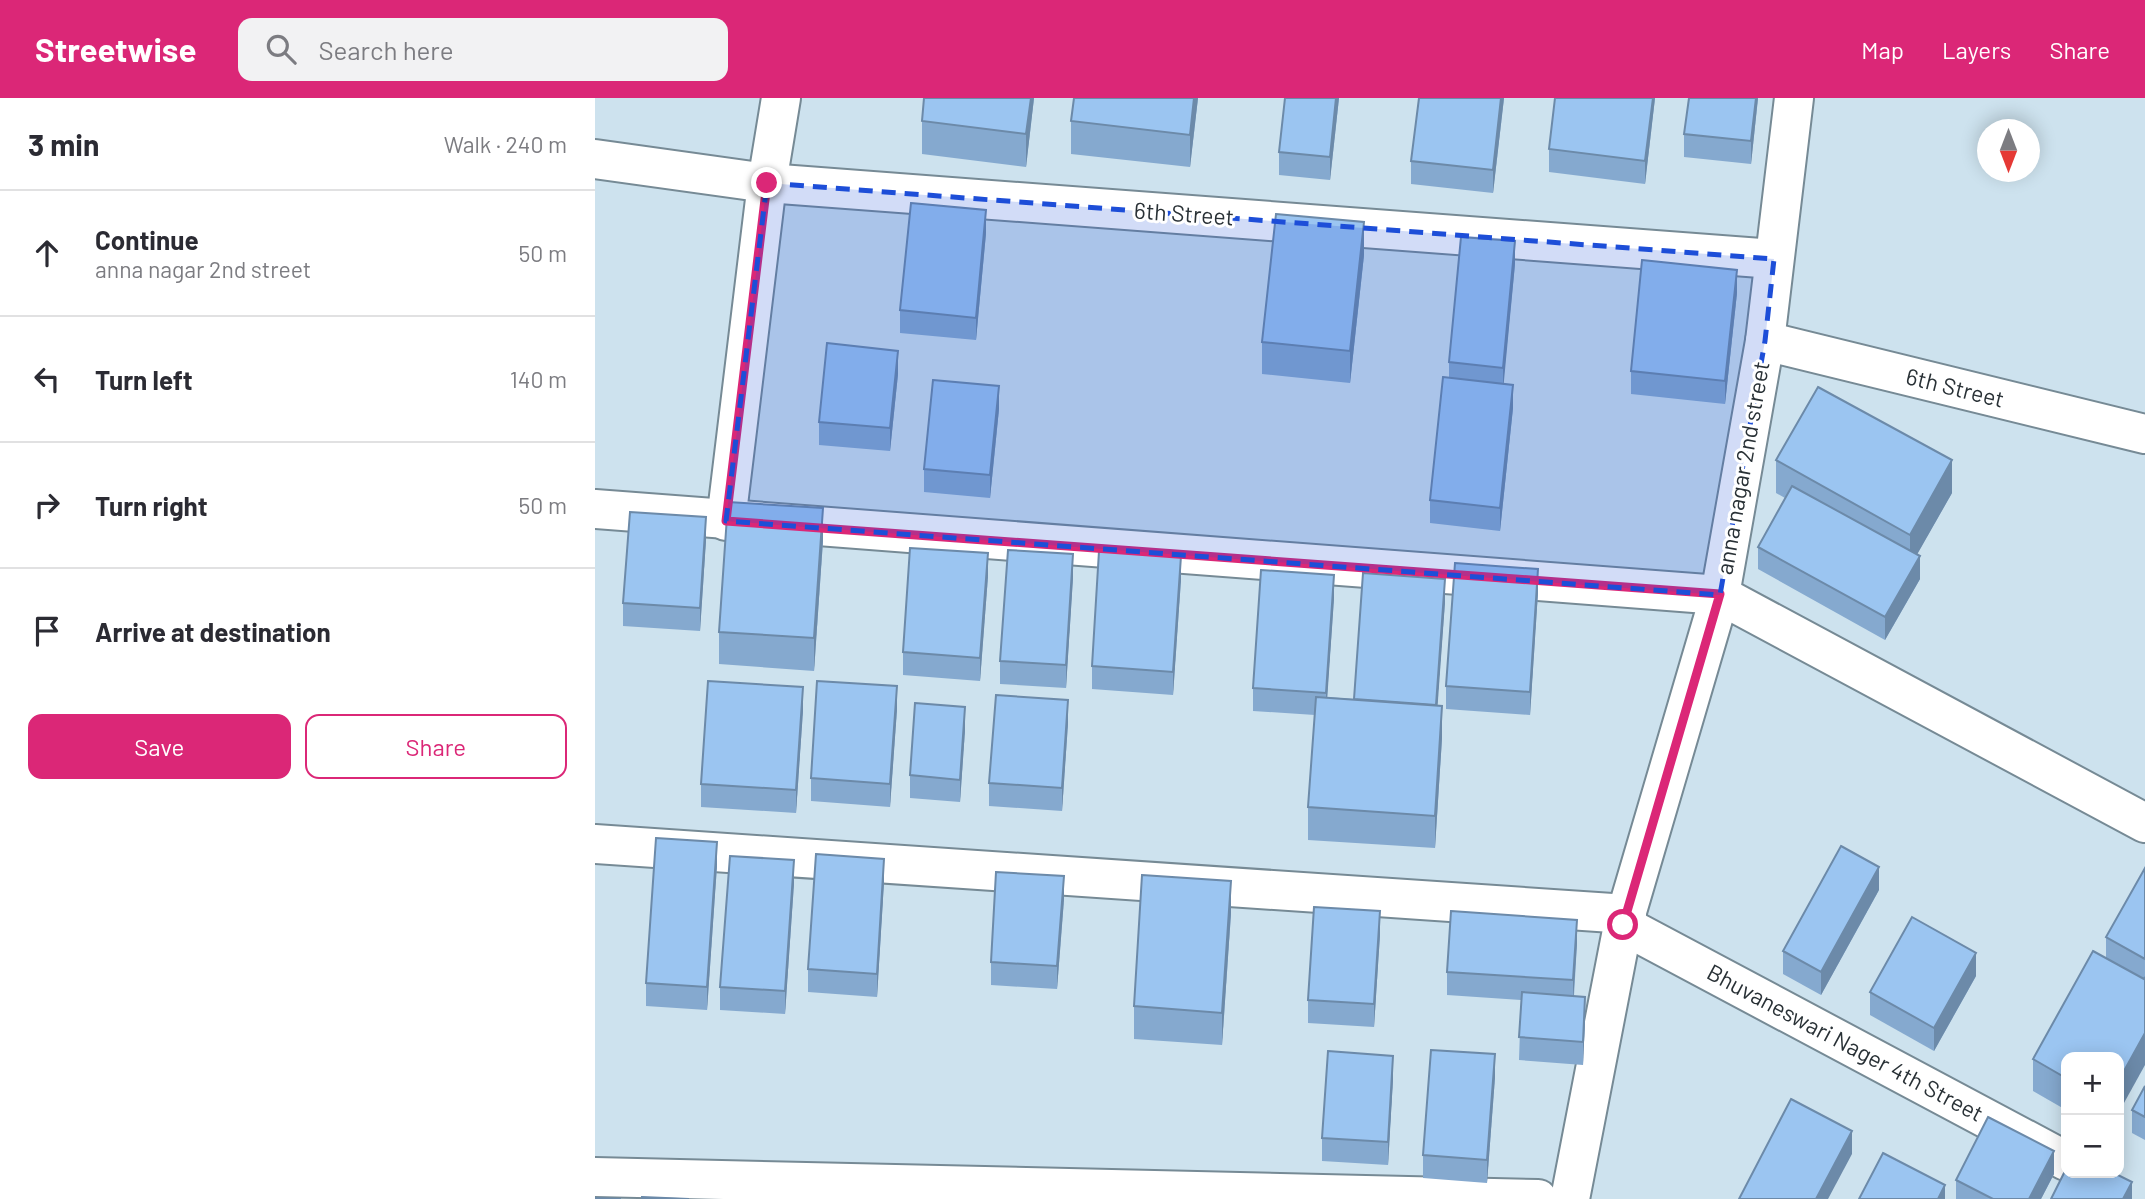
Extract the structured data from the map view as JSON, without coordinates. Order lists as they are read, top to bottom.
{
  "streets": {
    "street": ["6th Street", "anna nagar 2nd street", "Bhuvaneswari Nager 4th Street"]
  },
  "crossings": [
    ["6th Street", "anna nagar 2nd street"],
    ["anna nagar 2nd street", "Bhuvaneswari Nager 4th Street"]
  ],
  "north": "bottom",
  "page": {
    "header": "Streetwise",
    "search": "Search here",
    "nav": ["Map", "Layers", "Share"],
    "heading": ["3 min", "Walk · 240 m"],
    "list": [
      ["Continue", "anna nagar 2nd street", "50 m"],
      ["Turn left", "140 m"],
      ["Turn right", "50 m"],
      "Arrive at destination"
    ],
    "buttons": ["Save", "Share"],
    "map_buttons": ["+", "−"]
  }
}
